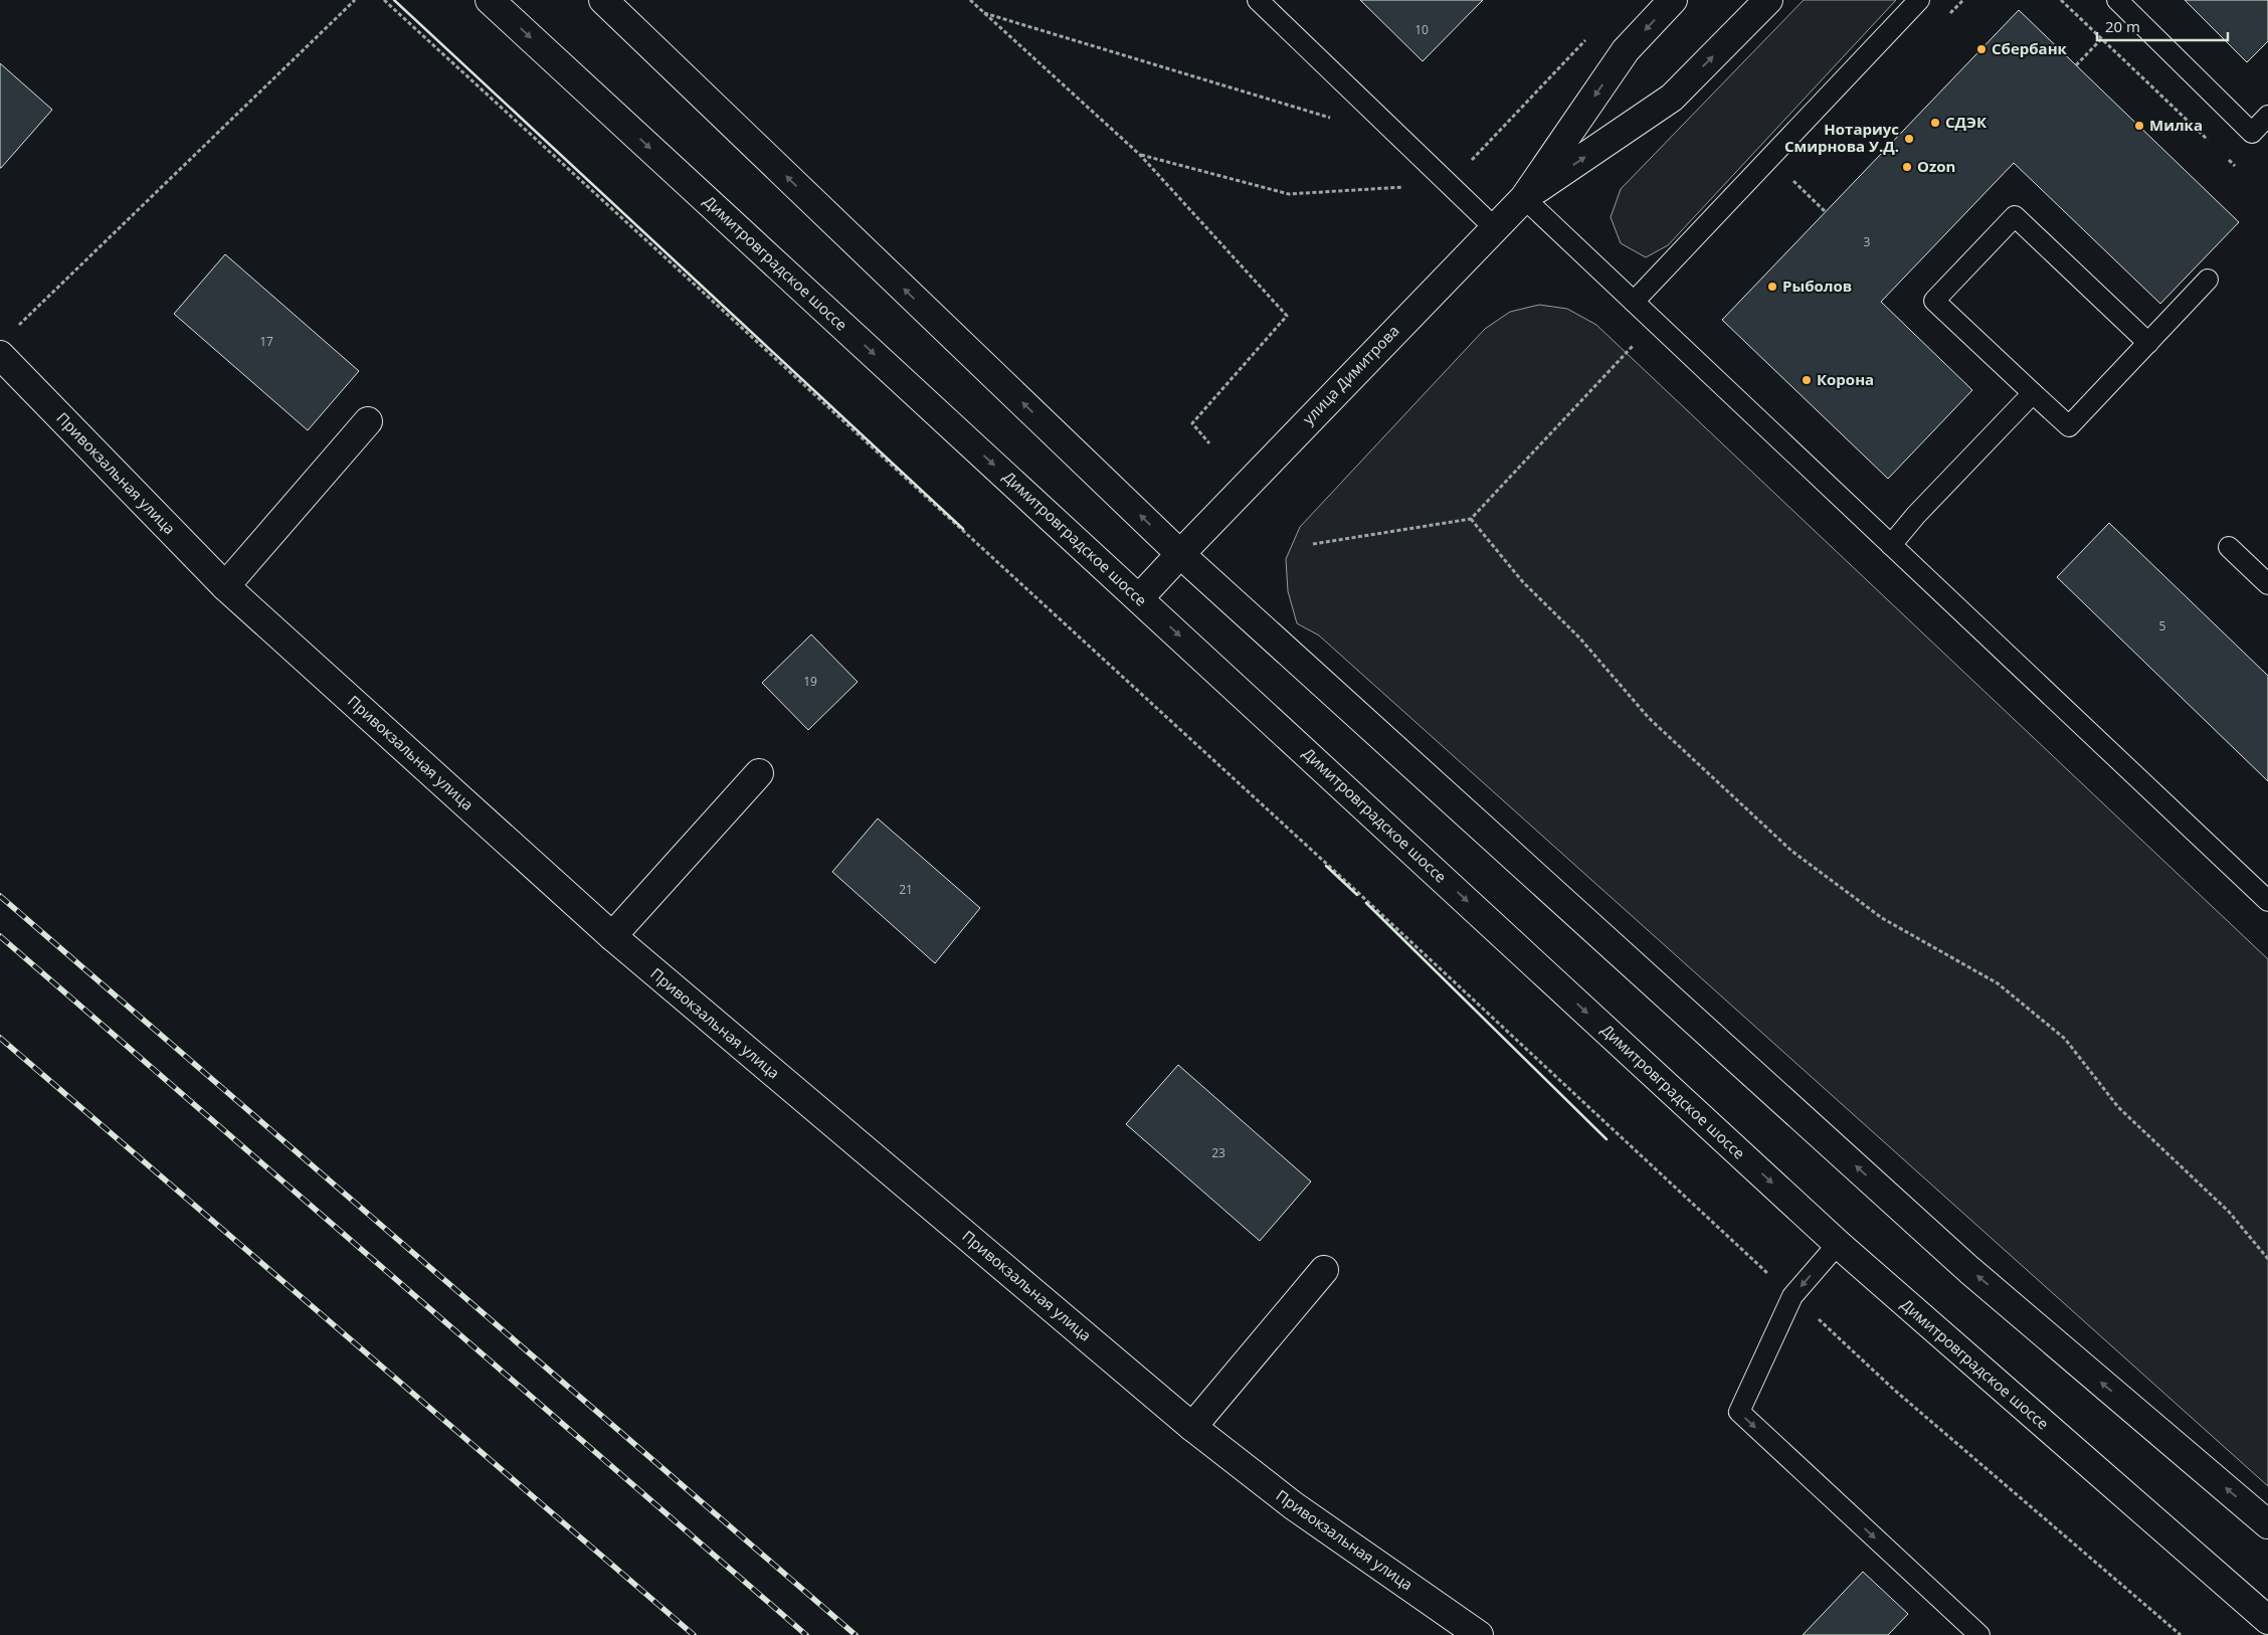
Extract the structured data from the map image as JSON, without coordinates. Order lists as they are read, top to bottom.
{
  "streets": {
    "main road": ["Димитровградское шоссе", "улица Димитрова", "Привокзальная улица"]
  },
  "crossings": [
    ["Димитровградское шоссе", "улица Димитрова"]
  ],
  "places": [
    "Сбербанк",
    "СДЭК",
    "Милка",
    "Нотариус Смирнова У.Д.",
    "Ozon",
    "Рыболов",
    "Корона"
  ],
  "house_numbers": [
    "10",
    "3",
    "17",
    "5",
    "19",
    "21",
    "23"
  ],
  "scale_bar": "20 m"
}
